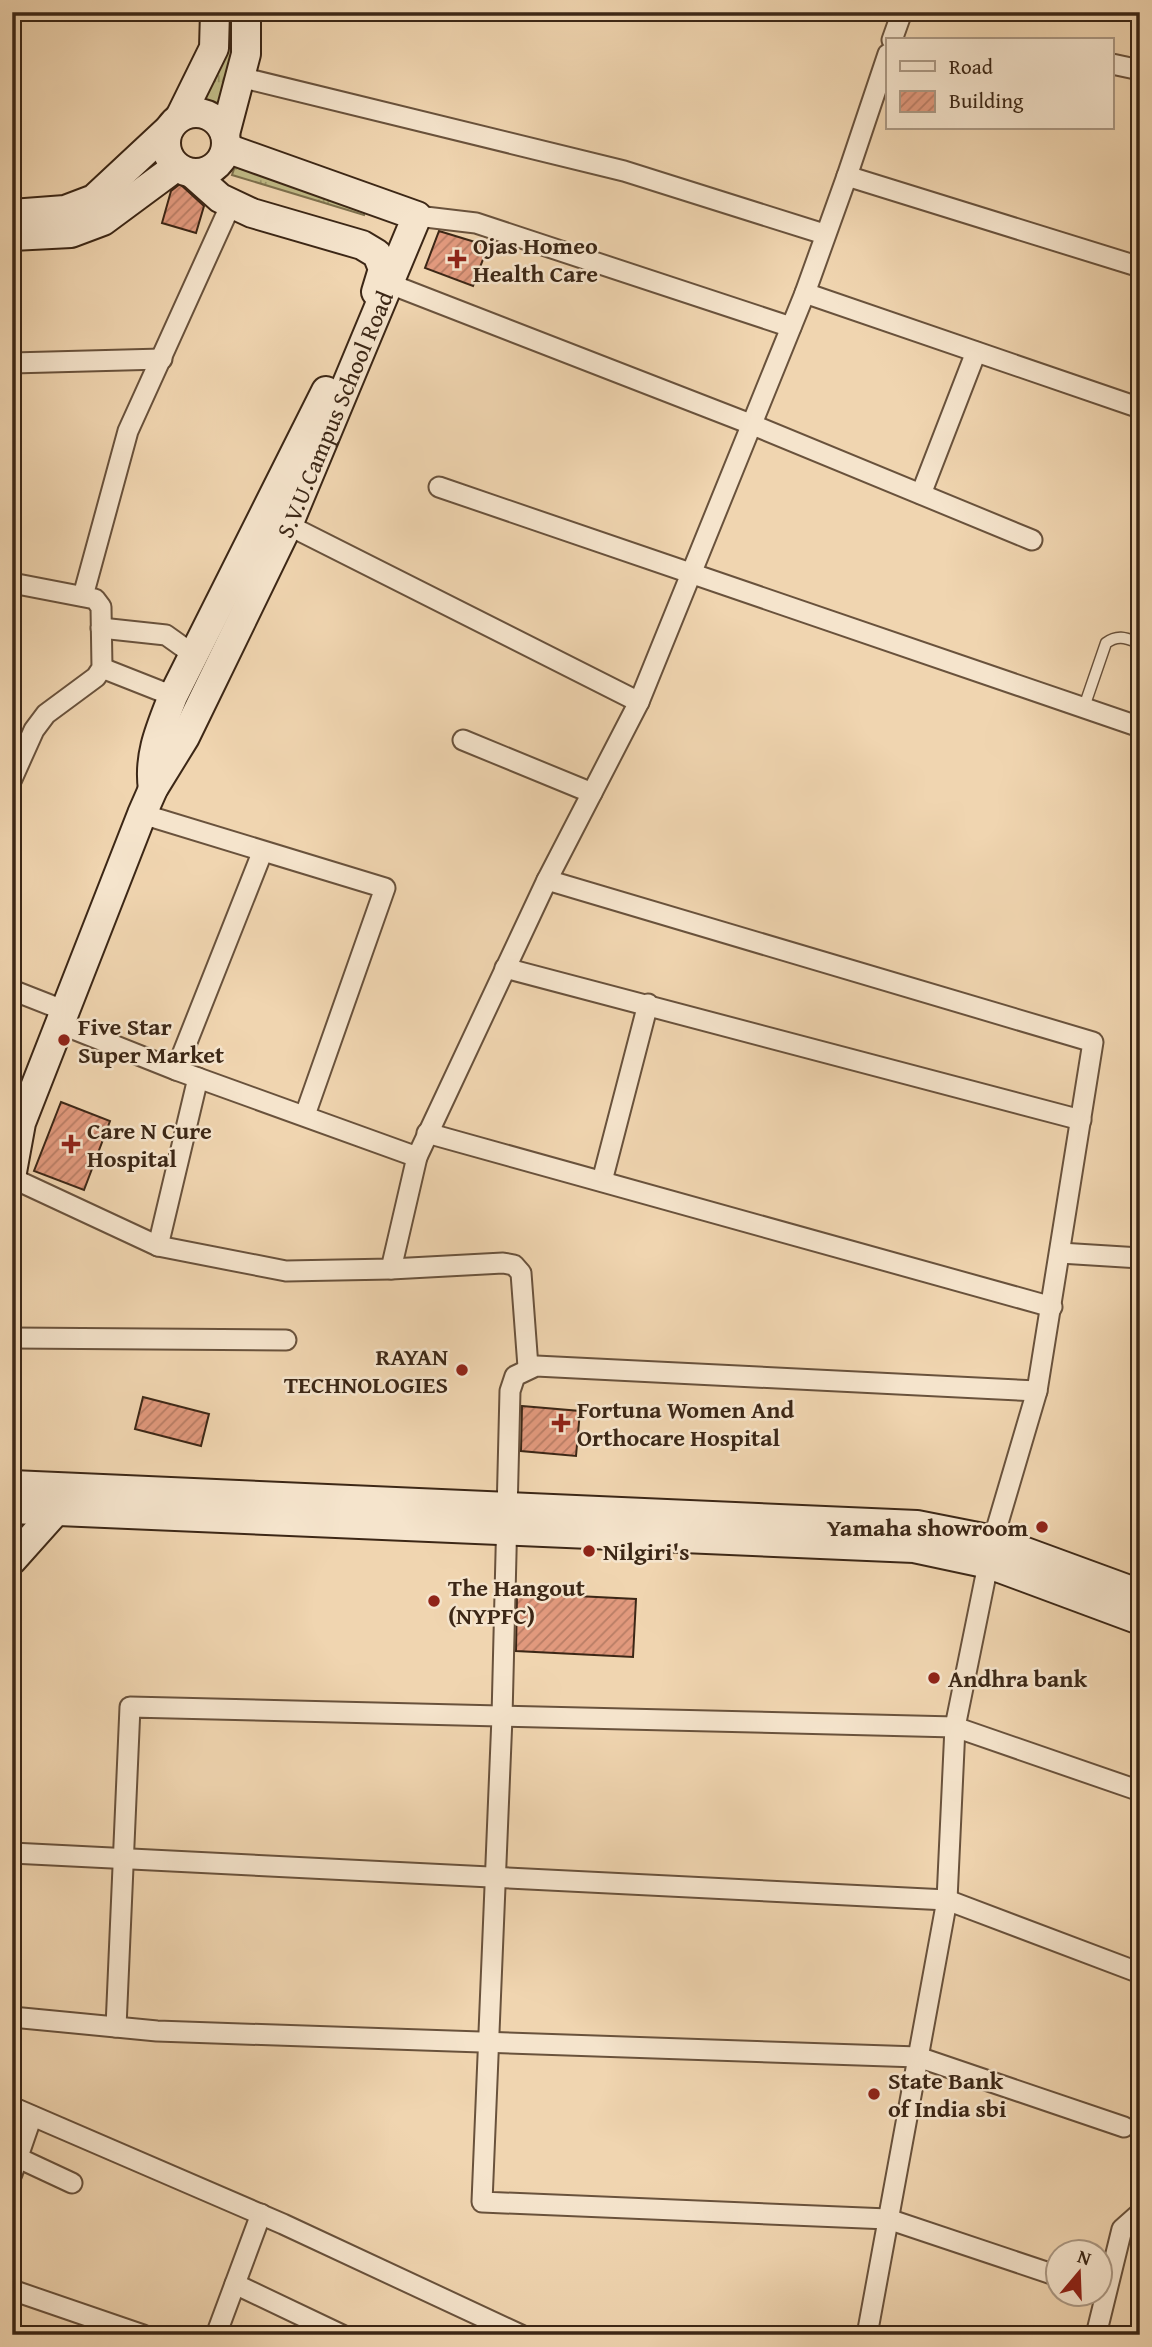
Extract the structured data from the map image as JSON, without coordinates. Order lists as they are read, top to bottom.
{
  "streets": {
    "street": ["S.V.U.Campus School Road"]
  },
  "places": {
    "health": ["Ojas Homeo Health Care", "Care N Cure Hospital", "Fortuna Women And Orthocare Hospital"],
    "other": [
      "Five Star Super Market",
      "RAYAN TECHNOLOGIES",
      "Yamaha showroom",
      "Nilgiri's",
      "The Hangout (NYPFC)",
      "Andhra bank",
      "State Bank of India sbi"
    ]
  },
  "legend": ["Road", "Building"],
  "north": "top"
}
